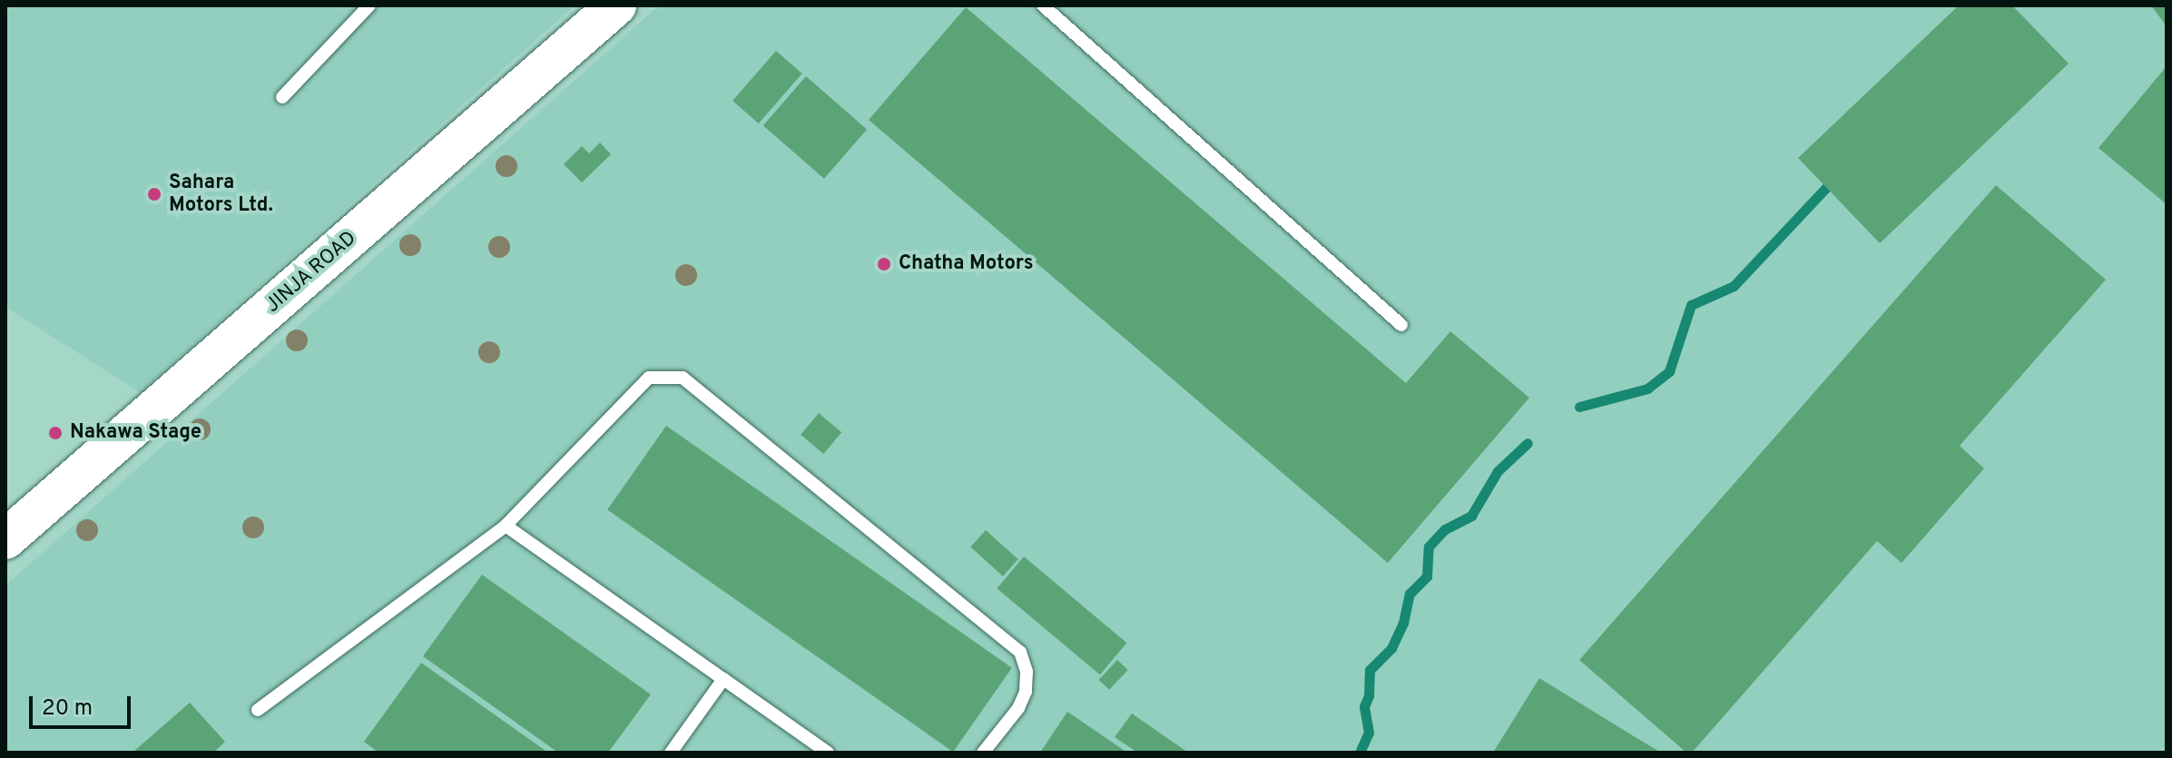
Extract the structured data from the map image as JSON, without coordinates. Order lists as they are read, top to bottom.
{
  "streets": {
    "highway": ["JINJA ROAD"]
  },
  "places": ["Sahara Motors Ltd.", "Chatha Motors", "Nakawa Stage"],
  "scale_bar": "20 m"
}
